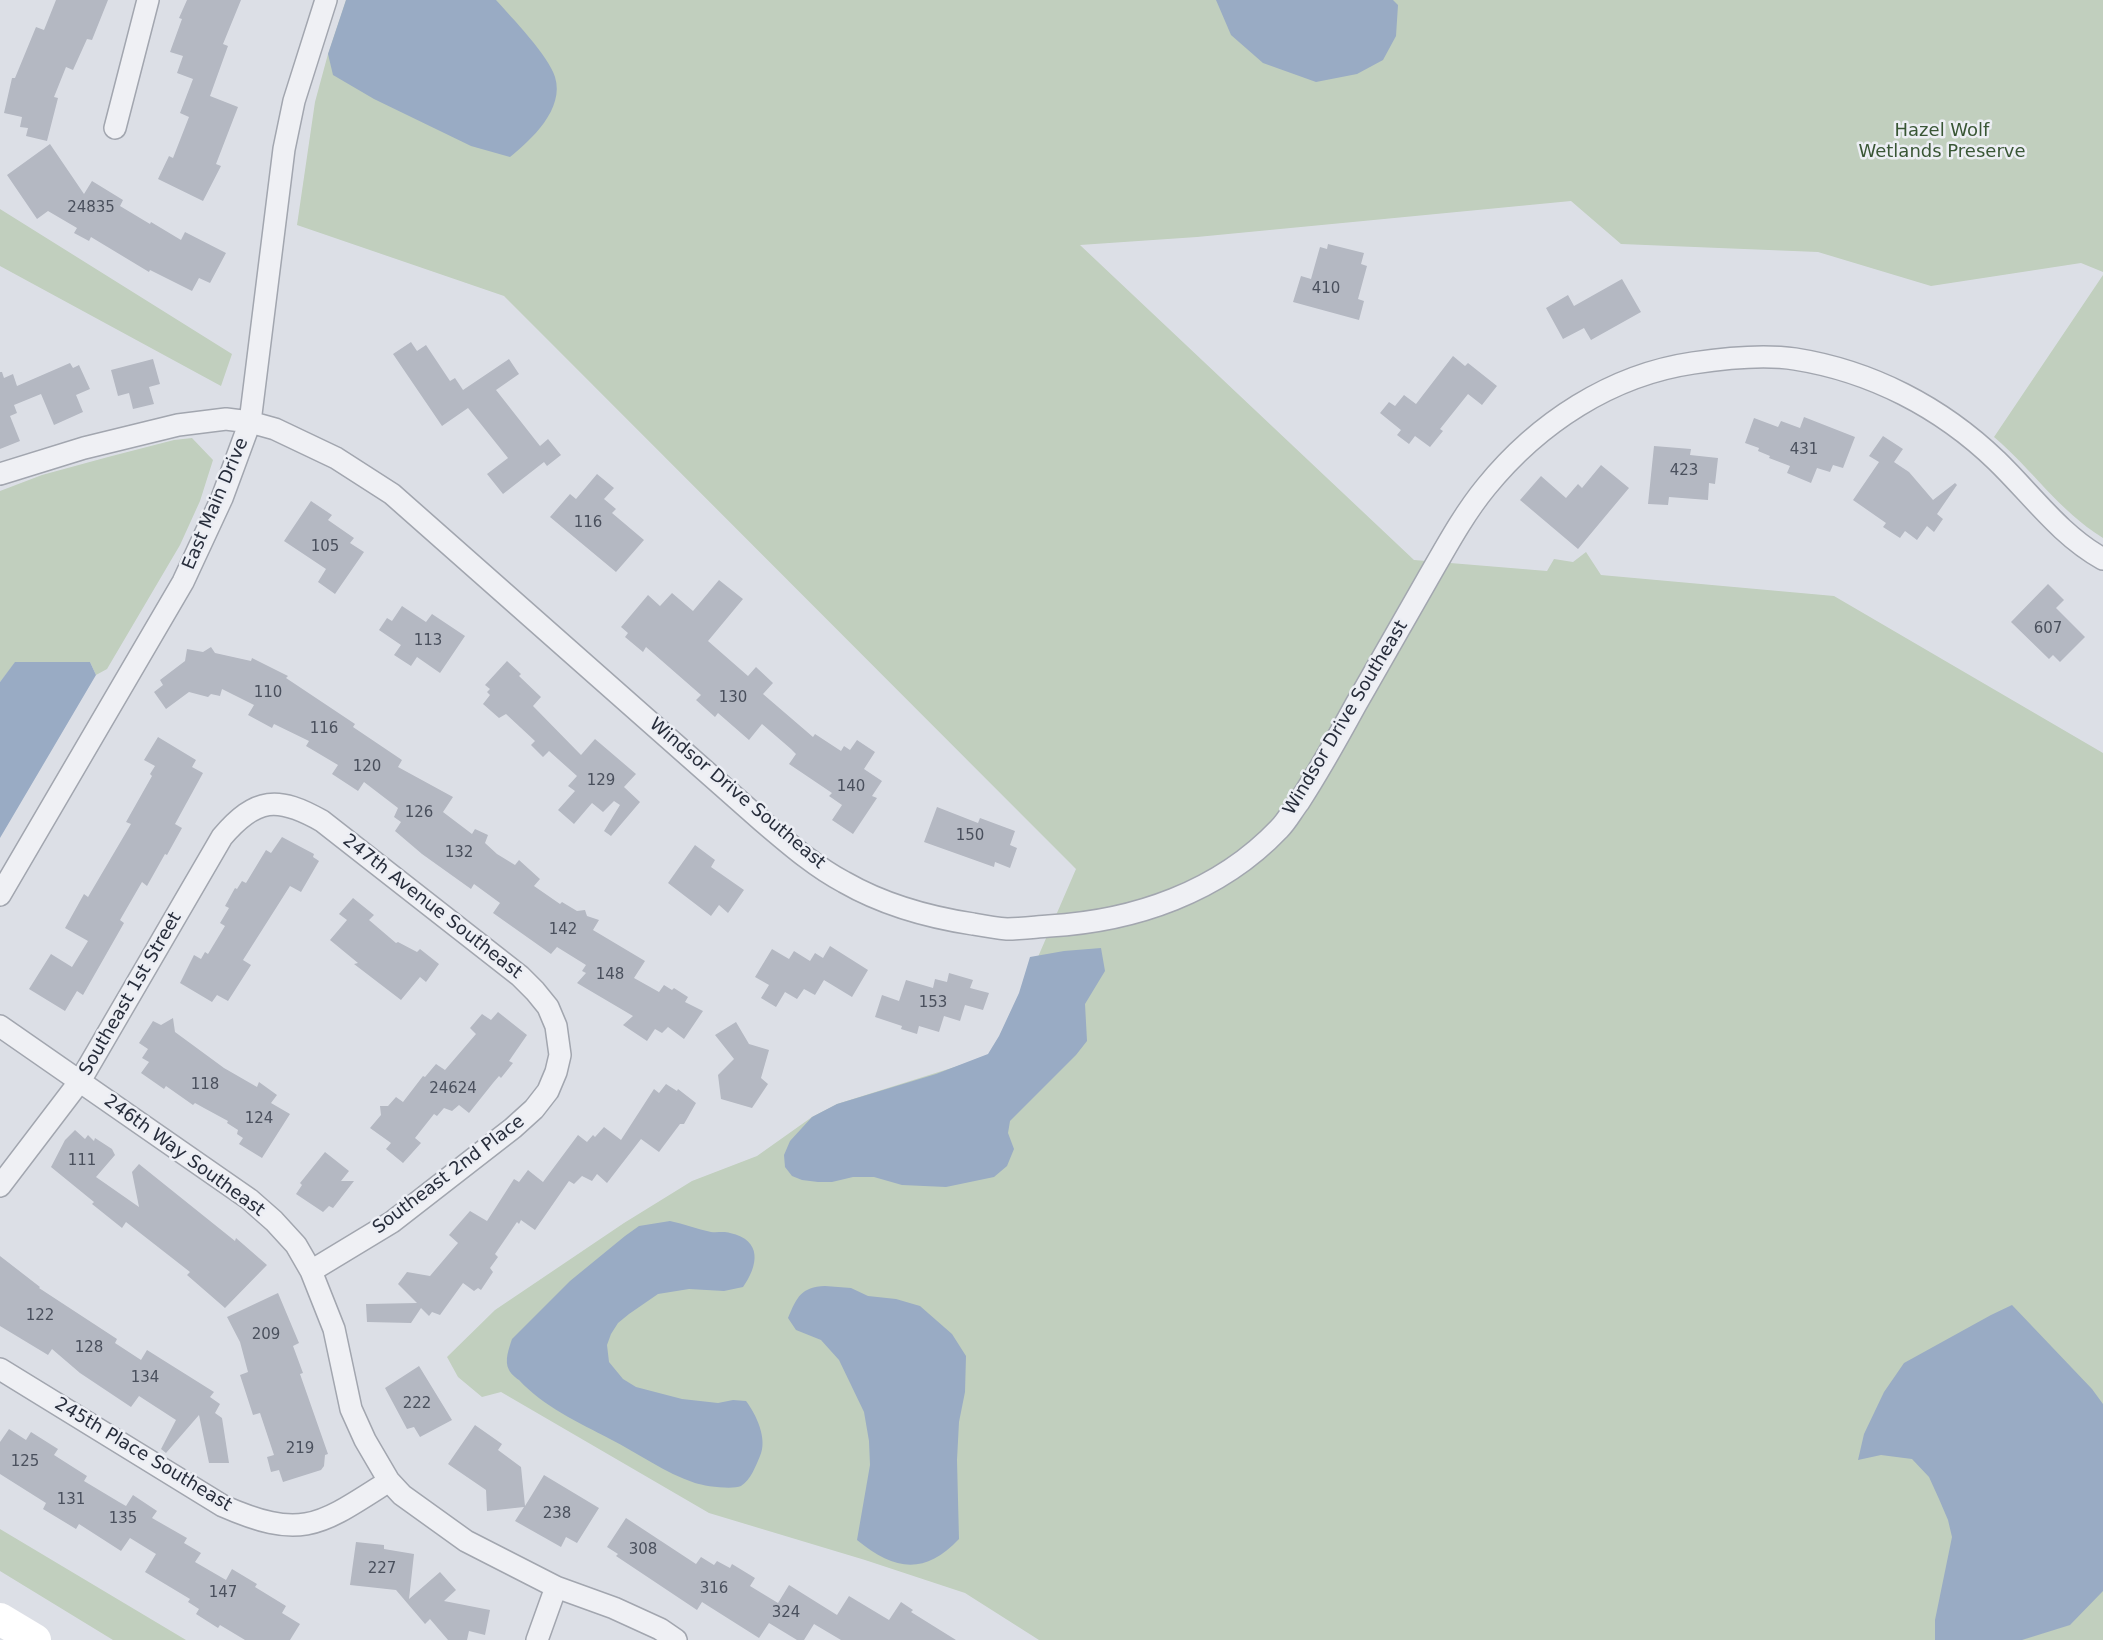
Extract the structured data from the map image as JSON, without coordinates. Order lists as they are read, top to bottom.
{
  "streets": {
    "street": [
      "East Main Drive",
      "Windsor Drive Southeast",
      "247th Avenue Southeast",
      "Southeast 1st Street",
      "246th Way Southeast",
      "Southeast 2nd Place",
      "245th Place Southeast"
    ]
  },
  "crossings": [
    ["East Main Drive", "Windsor Drive Southeast"],
    ["247th Avenue Southeast", "Southeast 1st Street"],
    ["247th Avenue Southeast", "Southeast 2nd Place"],
    ["Southeast 1st Street", "246th Way Southeast"],
    ["246th Way Southeast", "Southeast 2nd Place"],
    ["246th Way Southeast", "245th Place Southeast"]
  ],
  "parks": ["Hazel Wolf Wetlands Preserve"],
  "house_numbers": [
    "24835",
    "410",
    "431",
    "423",
    "116",
    "105",
    "607",
    "113",
    "110",
    "130",
    "116",
    "120",
    "129",
    "140",
    "126",
    "150",
    "132",
    "142",
    "148",
    "153",
    "118",
    "24624",
    "124",
    "111",
    "122",
    "209",
    "128",
    "134",
    "222",
    "219",
    "125",
    "131",
    "238",
    "135",
    "308",
    "227",
    "316",
    "147",
    "324"
  ]
}
